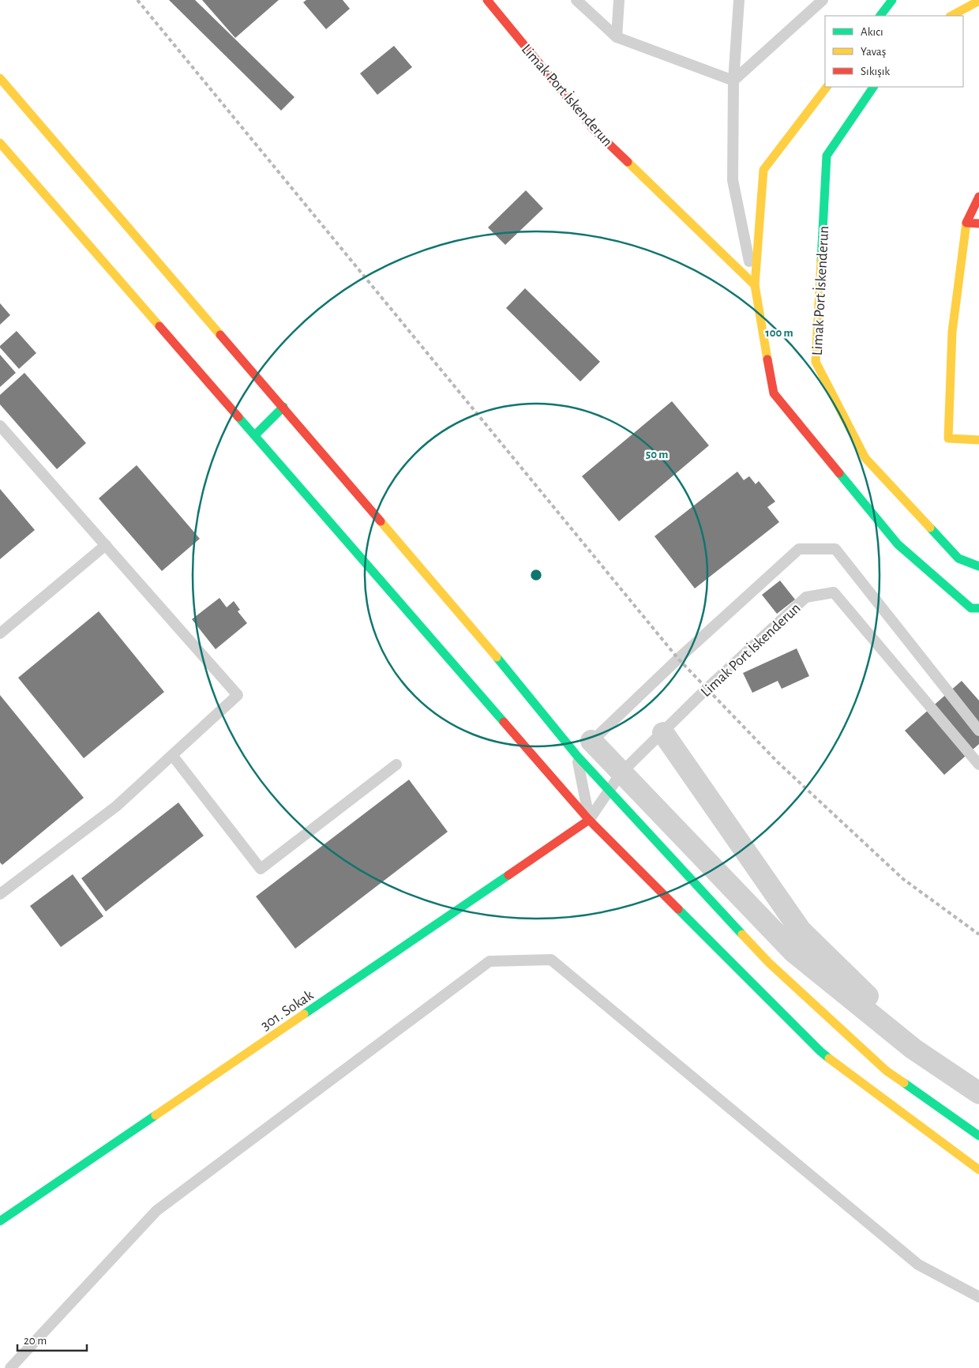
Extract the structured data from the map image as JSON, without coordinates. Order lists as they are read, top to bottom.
{
  "streets": {
    "main road": ["Limak Port İskenderun", "301. Sokak"]
  },
  "crossings": [
    ["Limak Port İskenderun", "301. Sokak"]
  ],
  "legend": ["Akıcı", "Yavaş", "Sıkışık"],
  "scale_bar": "20 m",
  "rings": ["100 m", "50 m"]
}
